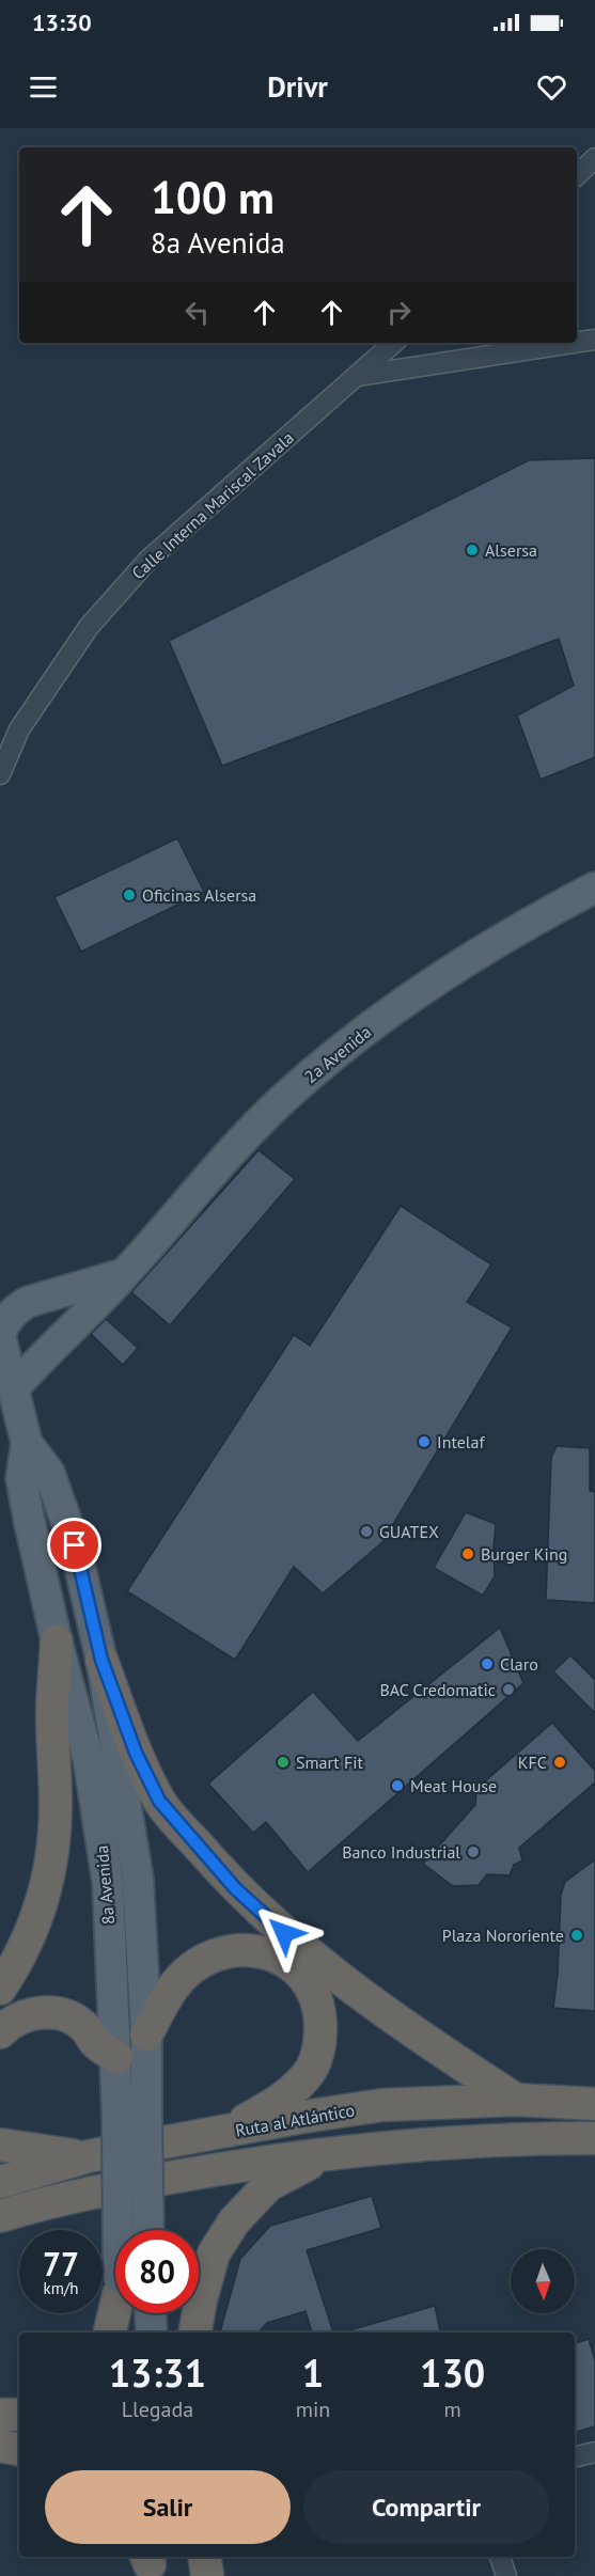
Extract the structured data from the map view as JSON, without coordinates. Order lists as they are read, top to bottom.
{
  "streets": {
    "highway": ["Ruta al Atlántico"],
    "main road": ["2a Avenida", "8a Avenida"],
    "street": ["Calle Interna Mariscal Zavala"]
  },
  "crossings": [
    ["2a Avenida", "8a Avenida"]
  ],
  "places": [
    "Alsersa",
    "Oficinas Alsersa",
    "Intelaf",
    "GUATEX",
    "Burger King",
    "Claro",
    "BAC Credomatic",
    "Smart Fit",
    "KFC",
    "Meat House",
    "Banco Industrial",
    "Plaza Nororiente"
  ],
  "north": "bottom",
  "page": {
    "status": "13:30",
    "header": "Drivr",
    "turn": ["100 m", "8a Avenida"],
    "speed": "77 km/h",
    "limit": "80",
    "eta": [
      "13:31",
      "Llegada",
      "1",
      "min",
      "130",
      "m"
    ],
    "buttons": ["Salir", "Compartir"]
  }
}
